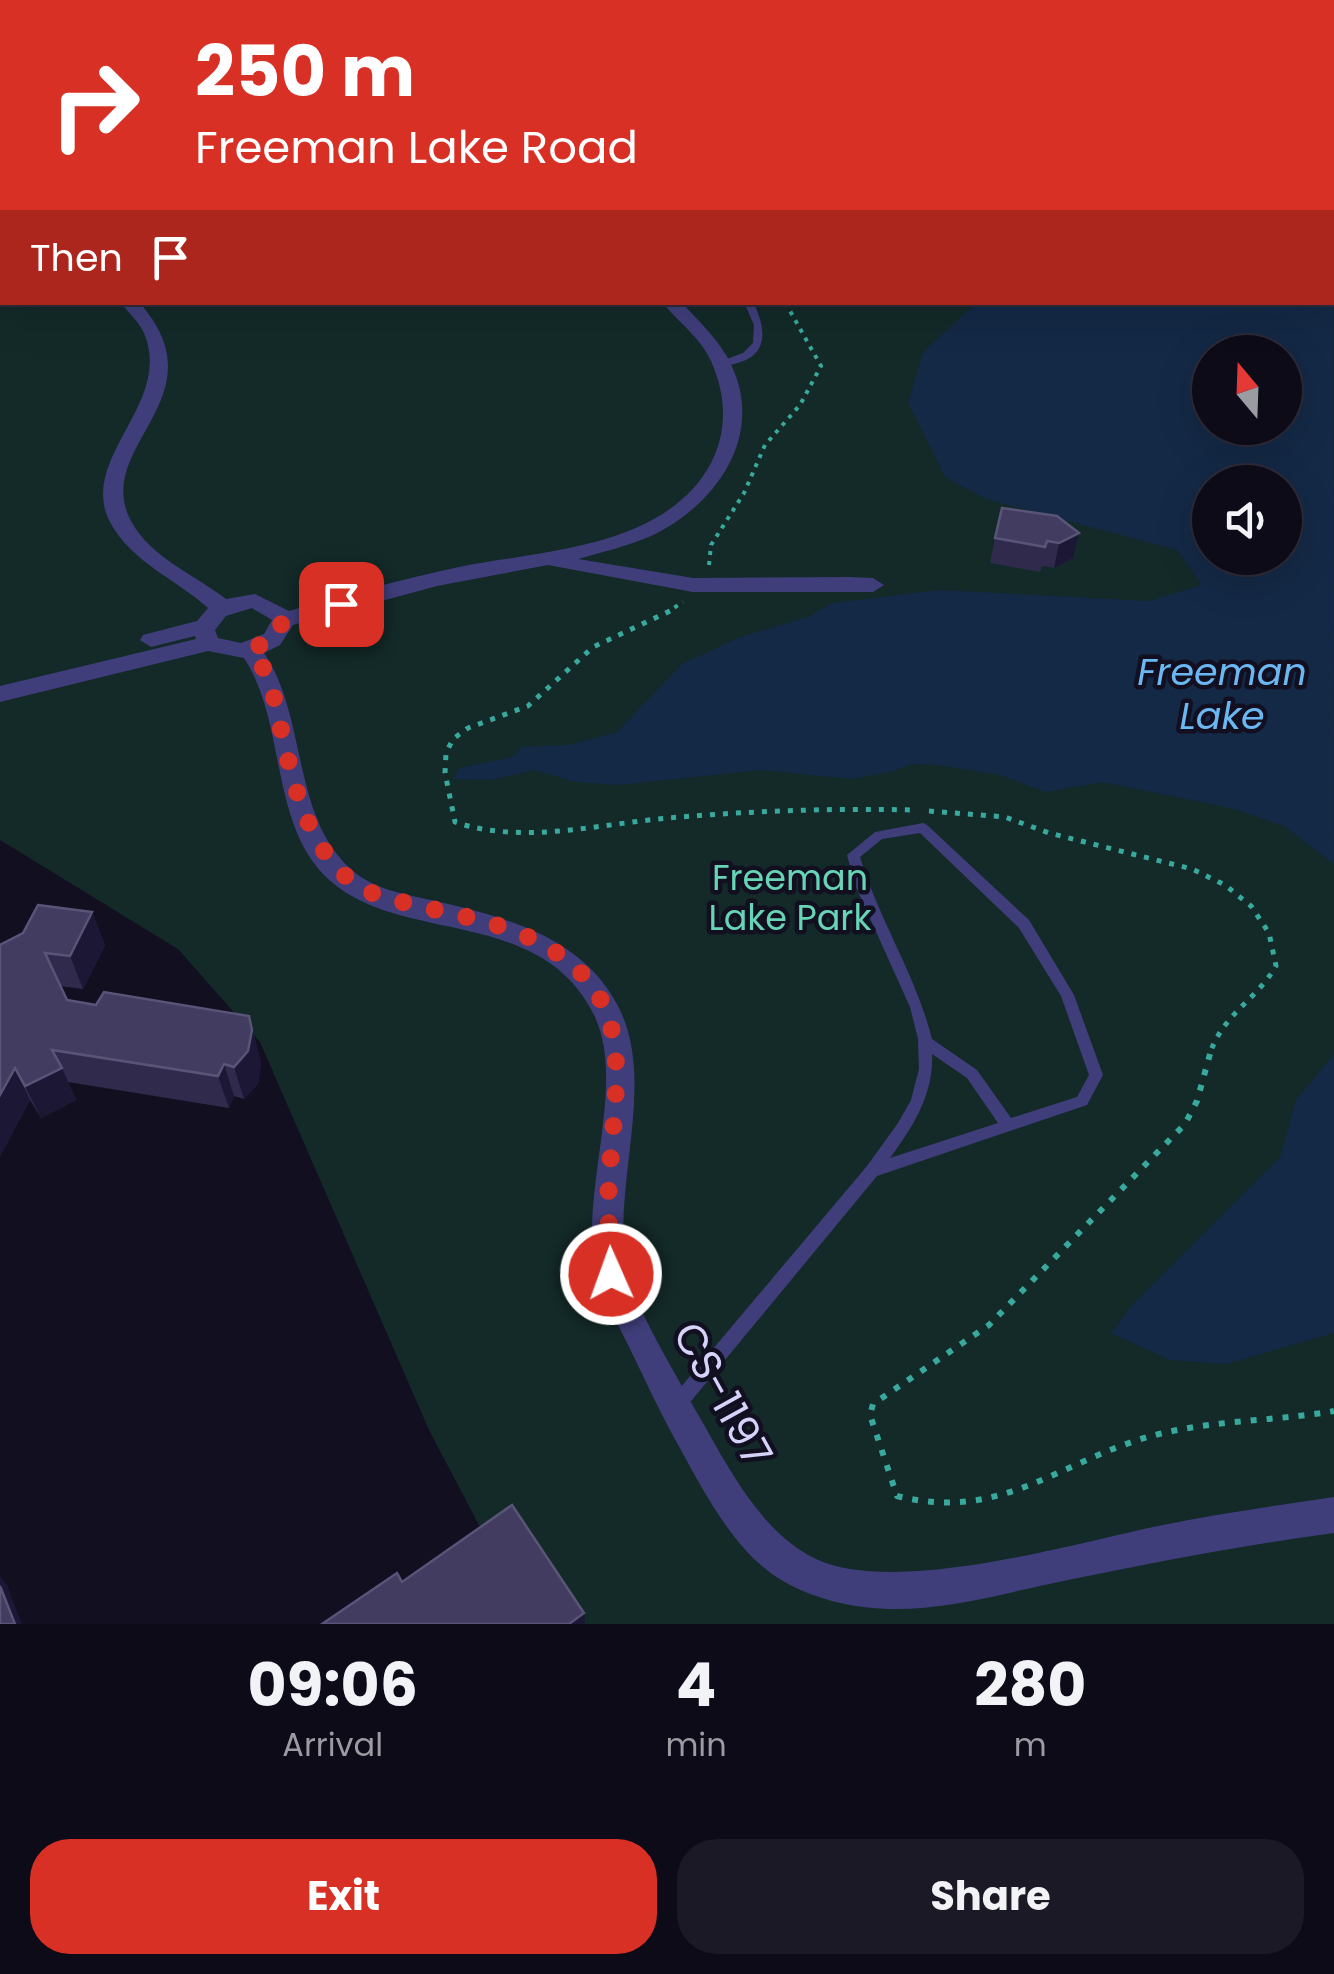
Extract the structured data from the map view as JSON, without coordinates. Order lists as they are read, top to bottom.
{
  "streets": {
    "street": ["CS-1197"]
  },
  "water": ["Freeman Lake"],
  "parks": ["Freeman Lake Park"],
  "north": "top",
  "page": {
    "turn": ["250 m", "Freeman Lake Road"],
    "then": "Then",
    "eta": [
      "09:06",
      "Arrival",
      "4",
      "min",
      "280",
      "m"
    ],
    "buttons": ["Exit", "Share"]
  }
}
